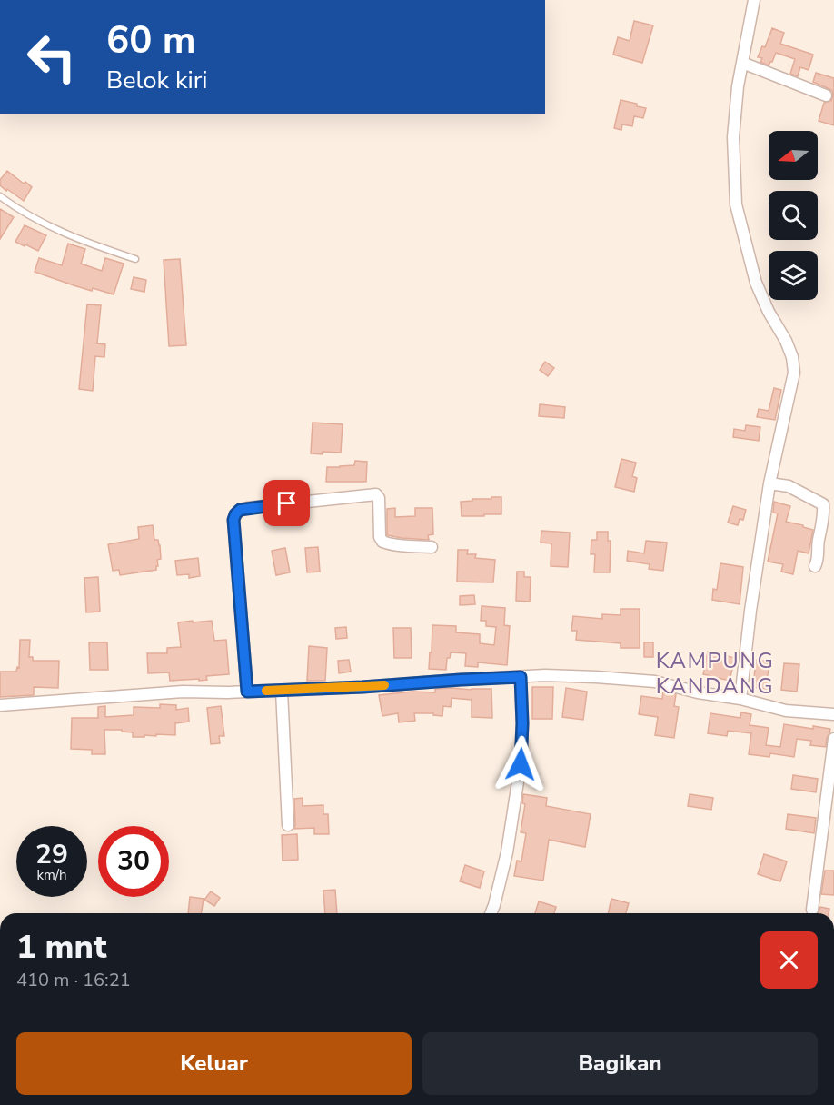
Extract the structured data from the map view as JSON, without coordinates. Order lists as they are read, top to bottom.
{
  "districts": ["KAMPUNG KANDANG"],
  "north": "left",
  "page": {
    "turn": ["60 m", "Belok kiri"],
    "speed": "29 km/h",
    "limit": "30",
    "heading": ["1 mnt", "410 m · 16:21"],
    "buttons": ["Keluar", "Bagikan"]
  }
}
